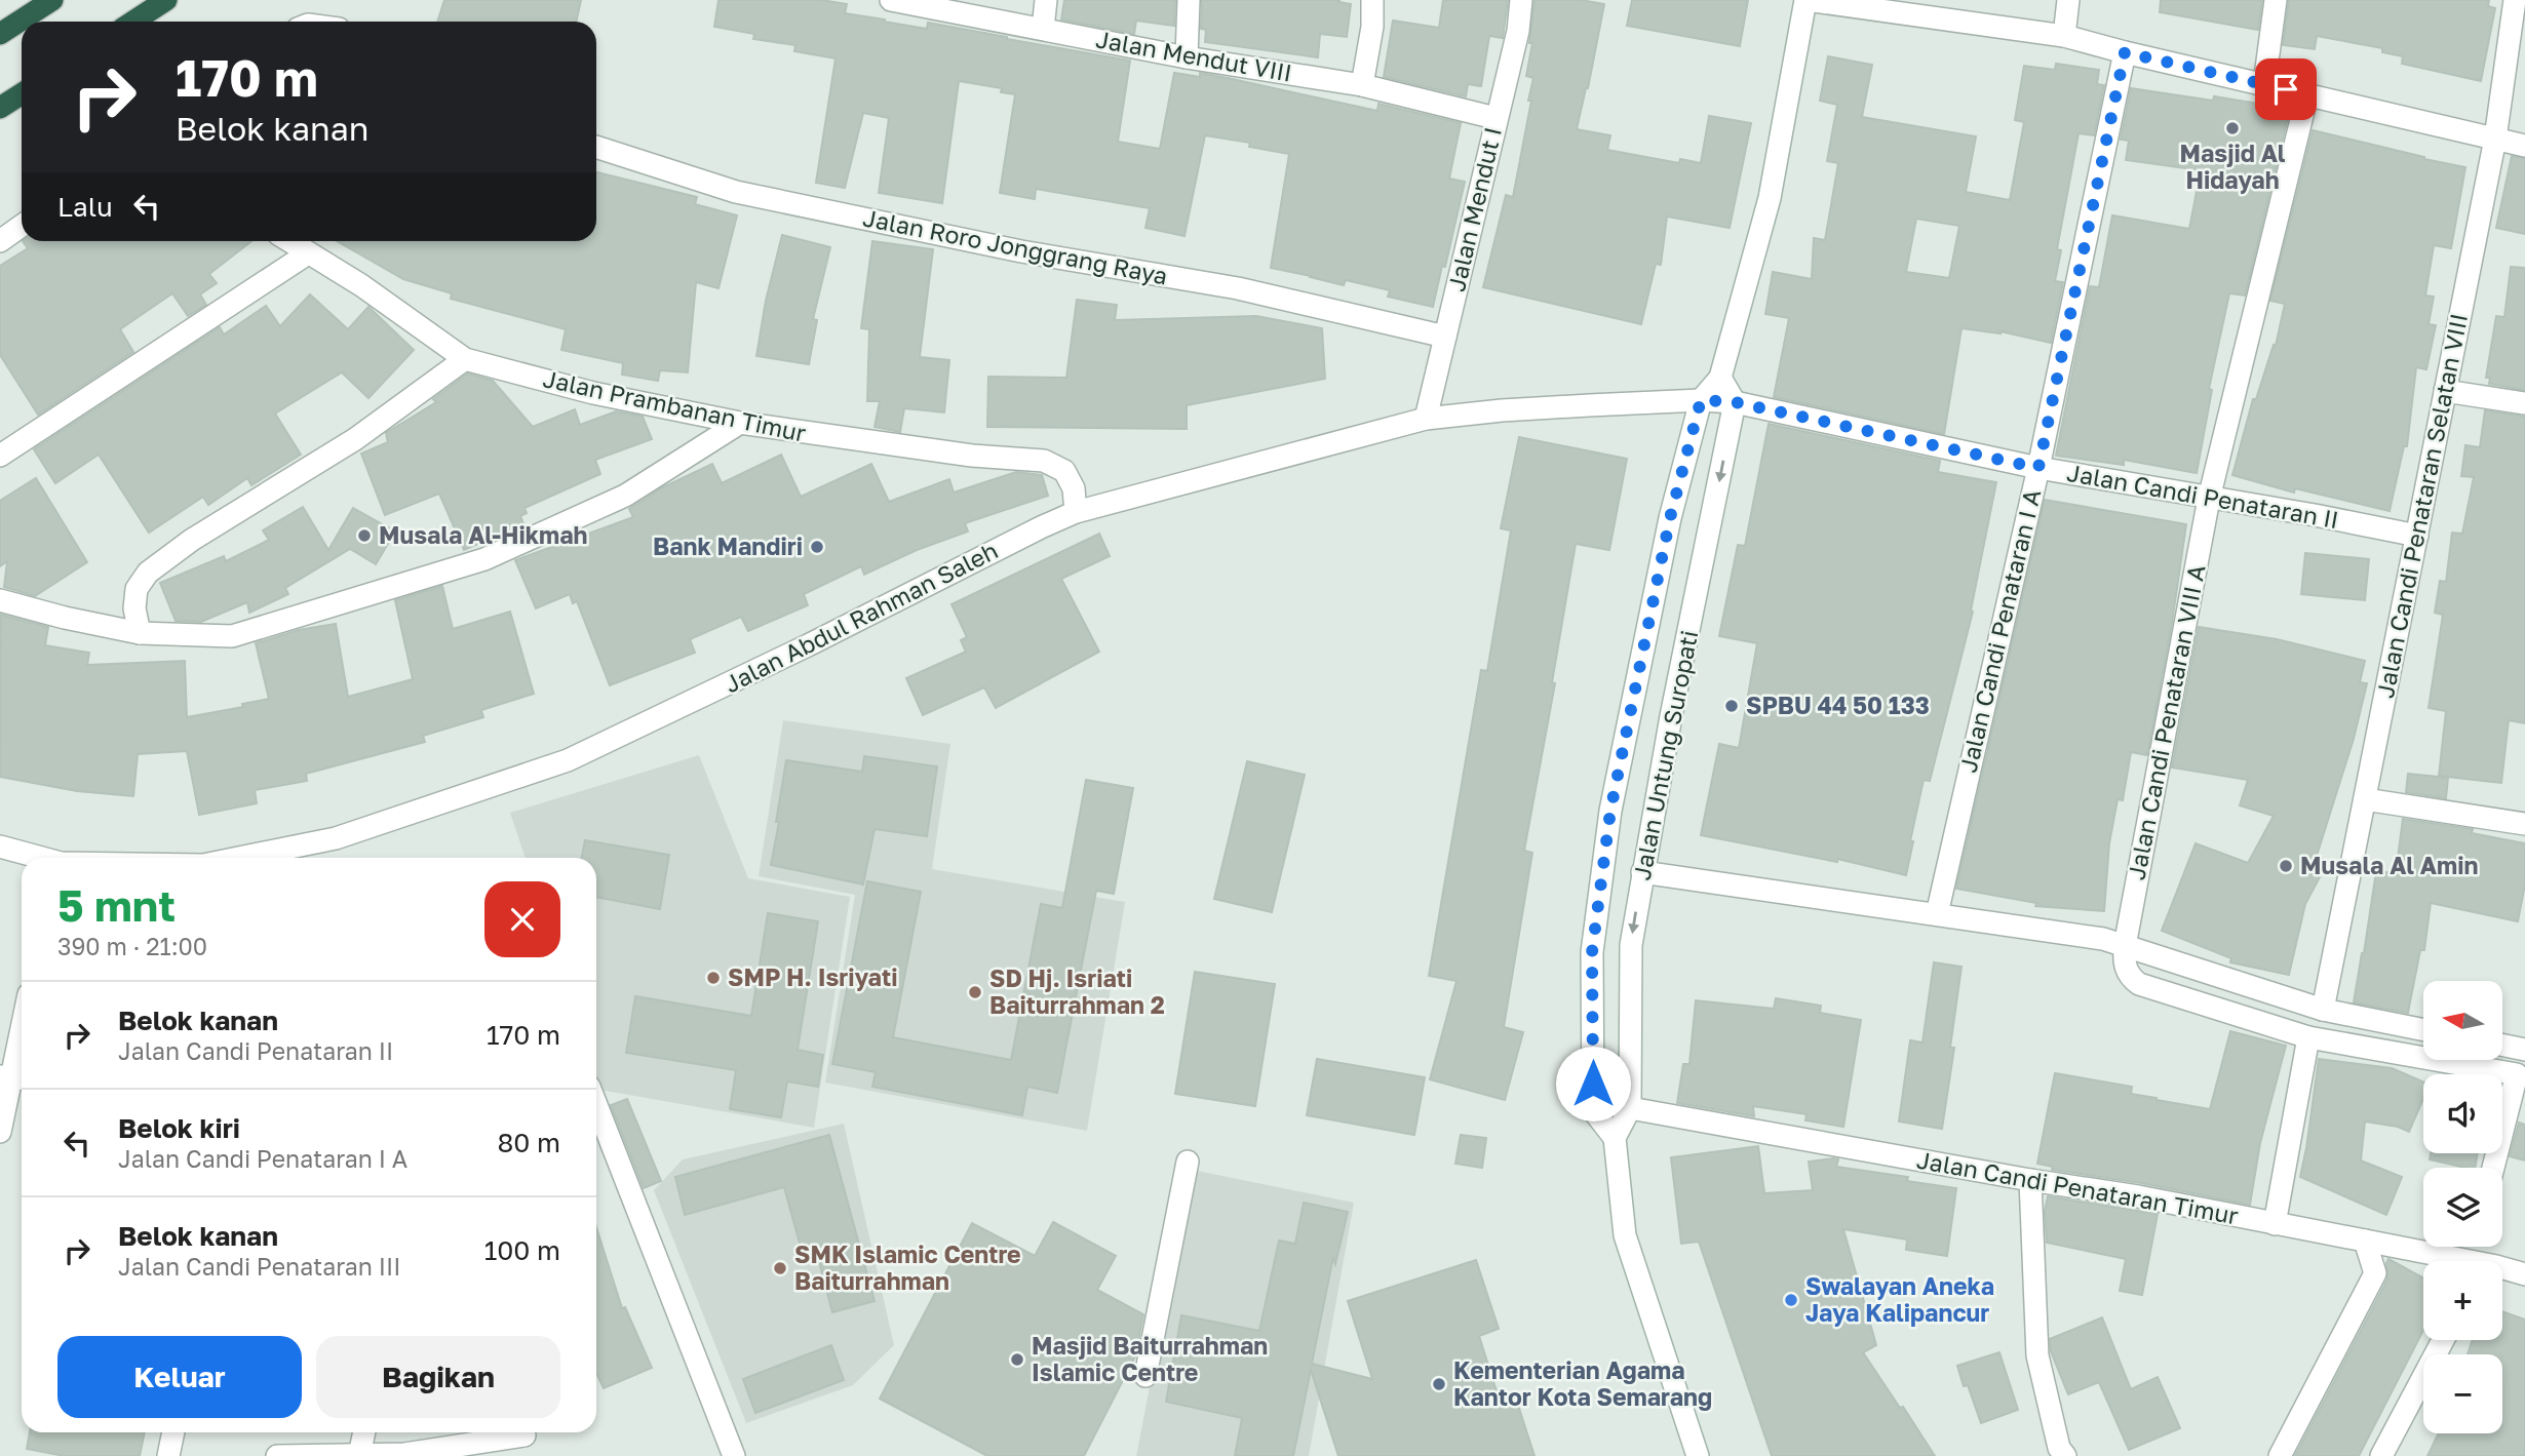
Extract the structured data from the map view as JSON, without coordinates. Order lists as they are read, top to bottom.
{
  "streets": {
    "street": [
      "Jalan Mendut VIII",
      "Jalan Mendut I",
      "Jalan Roro Jonggrang Raya",
      "Jalan Prambanan Timur",
      "Jalan Candi Penataran II",
      "Jalan Candi Penataran Selatan VIII",
      "Jalan Abdul Rahman Saleh",
      "Jalan Candi Penataran I A",
      "Jalan Candi Penataran VIII A",
      "Jalan Untung Suropati",
      "Jalan Candi Penataran Timur"
    ]
  },
  "crossings": [
    ["Jalan Mendut VIII", "Jalan Mendut I"],
    ["Jalan Mendut I", "Jalan Roro Jonggrang Raya"],
    ["Jalan Mendut I", "Jalan Abdul Rahman Saleh"],
    ["Jalan Prambanan Timur", "Jalan Abdul Rahman Saleh"],
    ["Jalan Candi Penataran II", "Jalan Candi Penataran Selatan VIII"],
    ["Jalan Candi Penataran II", "Jalan Abdul Rahman Saleh"],
    ["Jalan Candi Penataran II", "Jalan Candi Penataran I A"],
    ["Jalan Candi Penataran II", "Jalan Candi Penataran VIII A"],
    ["Jalan Candi Penataran II", "Jalan Untung Suropati"],
    ["Jalan Abdul Rahman Saleh", "Jalan Untung Suropati"],
    ["Jalan Untung Suropati", "Jalan Candi Penataran Timur"]
  ],
  "places": [
    "Masjid Al Hidayah",
    "Musala Al-Hikmah",
    "Bank Mandiri",
    "SPBU 44 50 133",
    "Musala Al Amin",
    "SMP H. Isriyati",
    "SD Hj. Isriati Baiturrahman 2",
    "SMK Islamic Centre Baiturrahman",
    "Swalayan Aneka Jaya Kalipancur",
    "Masjid Baiturrahman Islamic Centre",
    "Kementerian Agama Kantor Kota Semarang"
  ],
  "north": "left",
  "page": {
    "turn": ["170 m", "Belok kanan"],
    "then": "Lalu",
    "heading": ["5 mnt", "390 m · 21:00"],
    "list": [
      {
        "name": "Belok kanan",
        "note": "Jalan Candi Penataran II",
        "value": "170 m"
      },
      {
        "name": "Belok kiri",
        "note": "Jalan Candi Penataran I A",
        "value": "80 m"
      },
      {
        "name": "Belok kanan",
        "note": "Jalan Candi Penataran III",
        "value": "100 m"
      }
    ],
    "map_buttons": ["+", "−"],
    "buttons": ["Keluar", "Bagikan"]
  }
}
